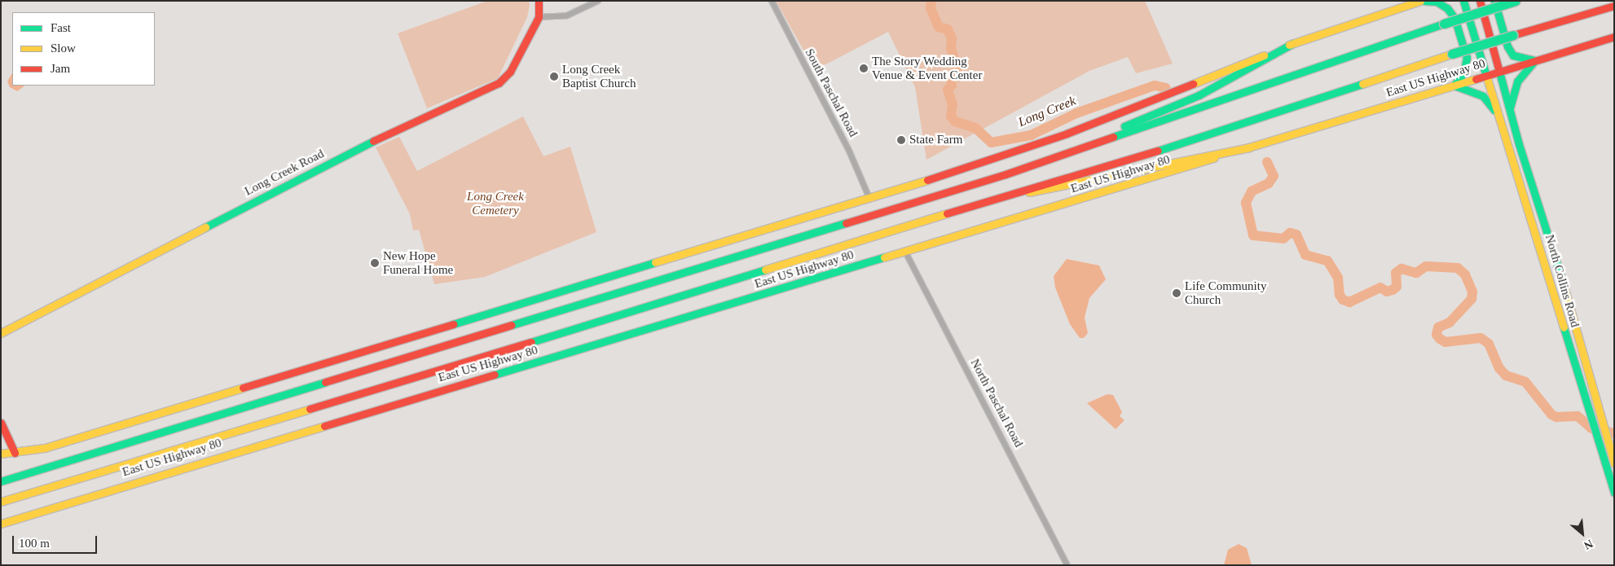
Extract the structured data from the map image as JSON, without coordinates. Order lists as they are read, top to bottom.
{
  "streets": {
    "main road": ["East US Highway 80", "Long Creek Road", "North Collins Road"],
    "street": ["South Paschal Road", "North Paschal Road"]
  },
  "crossings": [
    ["East US Highway 80", "North Collins Road"],
    ["East US Highway 80", "North Paschal Road"]
  ],
  "water": ["Long Creek"],
  "parks": ["Long Creek Cemetery"],
  "places": [
    "The Story Wedding Venue & Event Center",
    "Long Creek Baptist Church",
    "State Farm",
    "New Hope Funeral Home",
    "Life Community Church"
  ],
  "legend": ["Fast", "Slow", "Jam"],
  "scale_bar": "100 m",
  "north": "bottom right"
}
